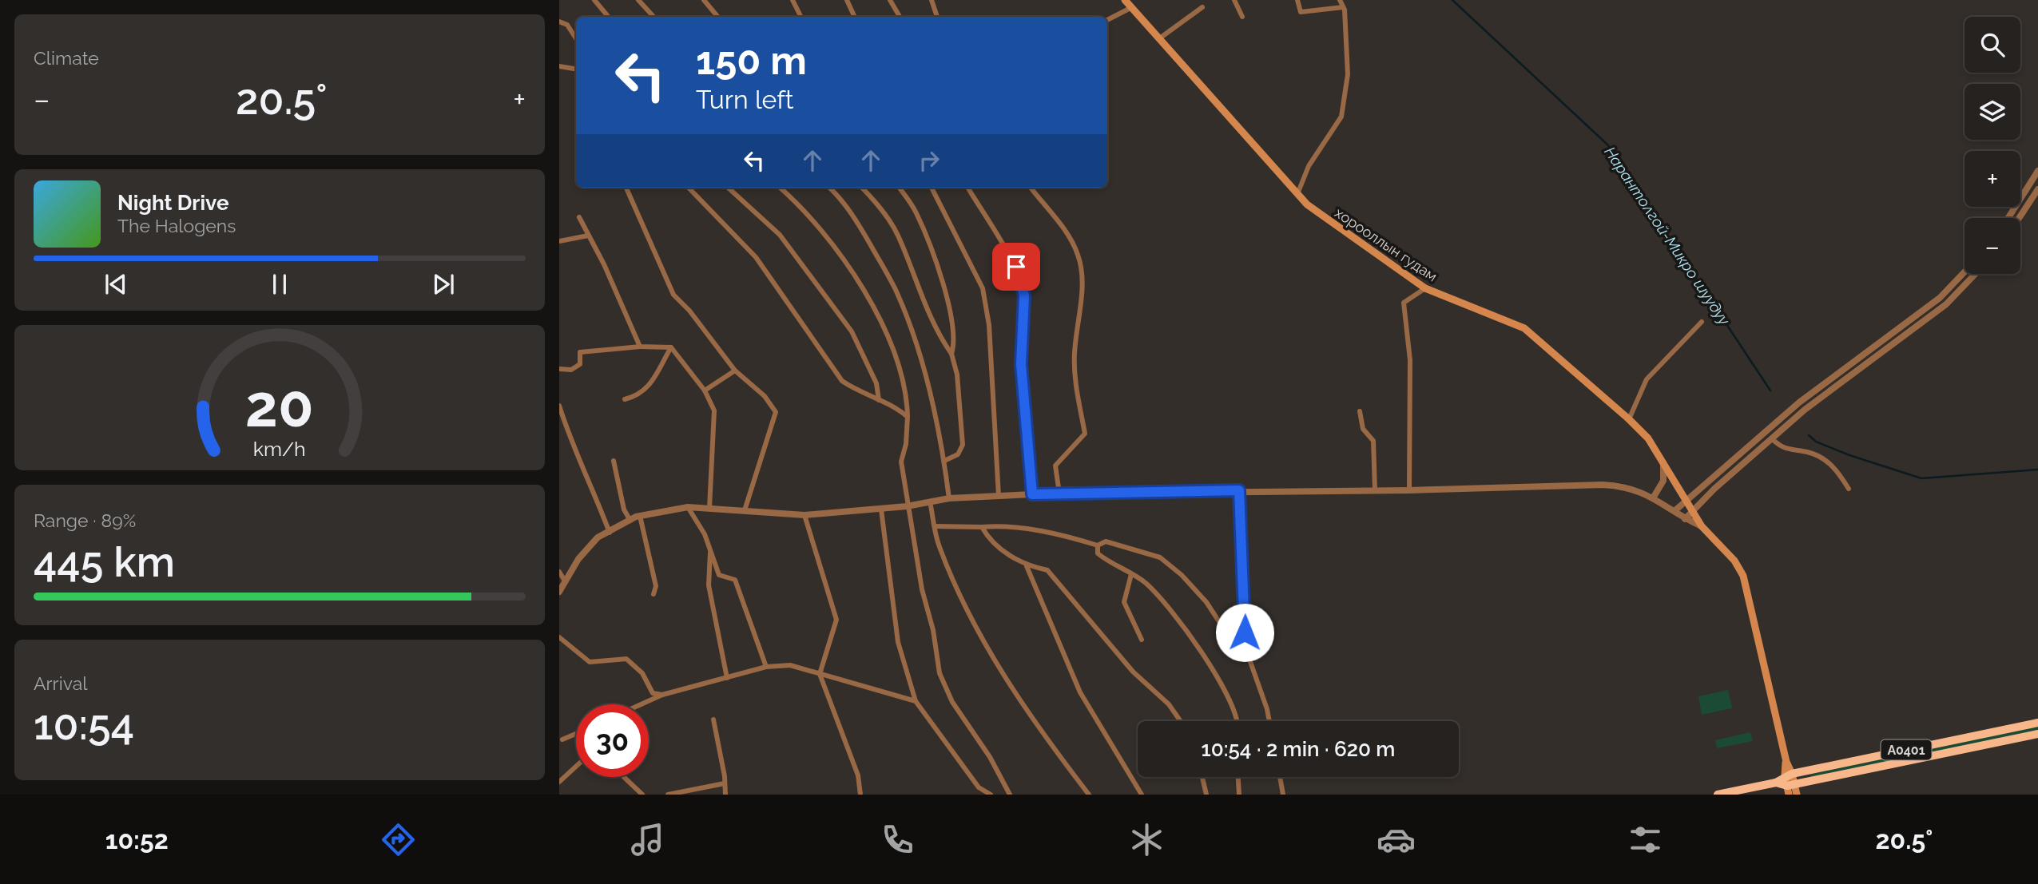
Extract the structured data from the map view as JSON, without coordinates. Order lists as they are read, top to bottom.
{
  "streets": {
    "highway": ["A0401"],
    "main road": ["хорооллын гудам"]
  },
  "crossings": [
    ["хорооллын гудам", "A0401"]
  ],
  "water": ["Нарантолгой-Микро шуудуу"],
  "page": {
    "tile": [
      "Climate",
      ["Range · 89%", "445 km"],
      ["Arrival", "10:54"]
    ],
    "map_buttons": ["+", "−"],
    "turn": ["150 m", "Turn left"],
    "heat": ["−", "20.5°", "+"],
    "song": ["Night Drive", "The Halogens"],
    "limit": "30",
    "trip": "10:54 · 2 min · 620 m",
    "tabs": ["10:52", "20.5°"],
    "gauge": ["20", "km/h"]
  }
}
